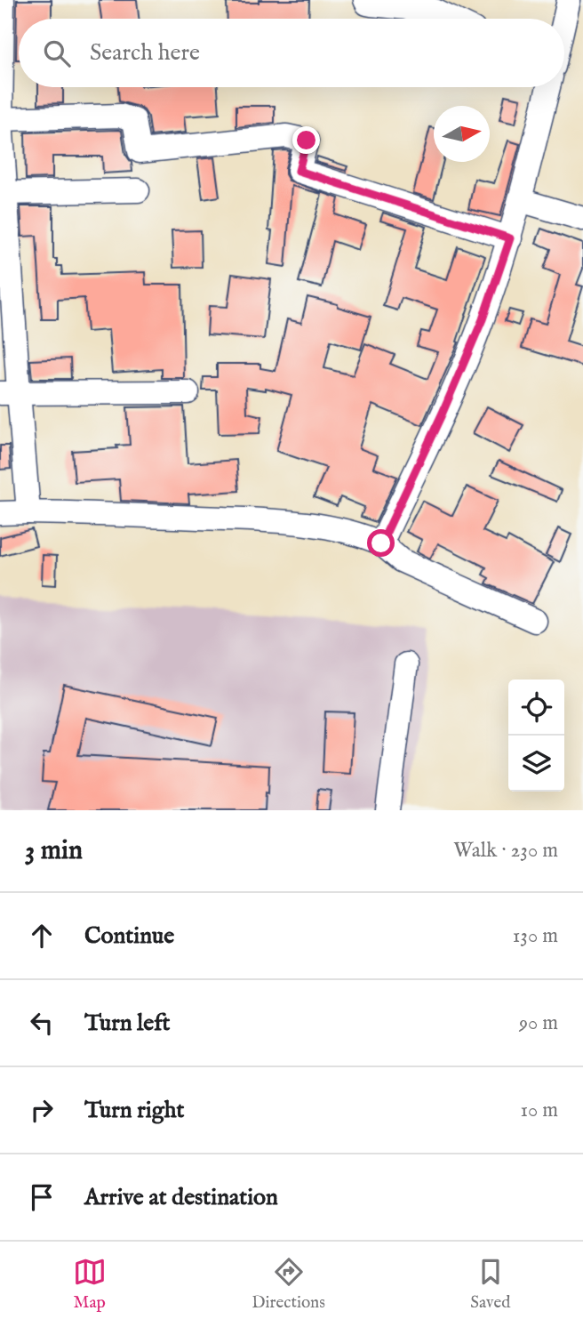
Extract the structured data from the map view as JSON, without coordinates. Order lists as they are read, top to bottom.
{
  "north": "right",
  "page": {
    "search": "Search here",
    "heading": ["3 min", "Walk · 230 m"],
    "list": [
      ["Continue", "130 m"],
      ["Turn left", "90 m"],
      ["Turn right", "10 m"],
      "Arrive at destination"
    ],
    "nav": ["Map", "Directions", "Saved"]
  }
}
